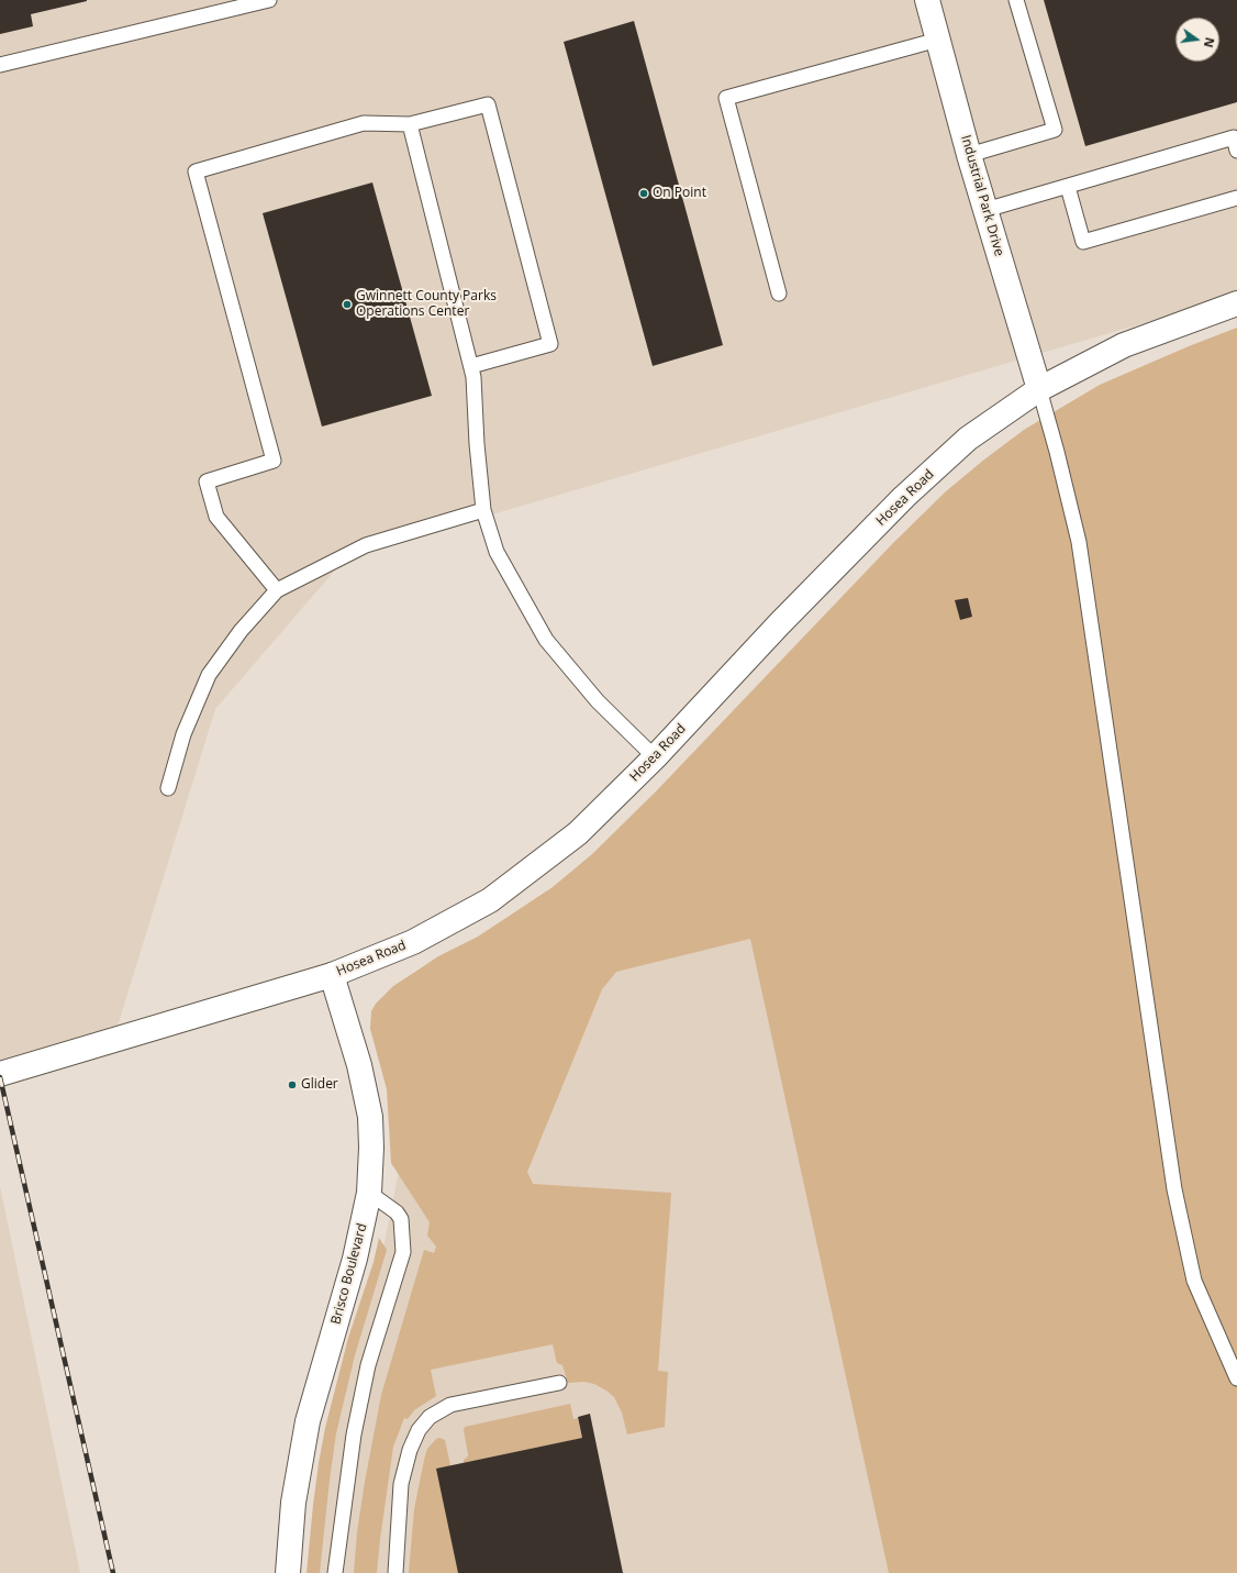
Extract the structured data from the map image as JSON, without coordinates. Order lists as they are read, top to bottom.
{
  "streets": {
    "street": ["Industrial Park Drive", "Hosea Road", "Brisco Boulevard"]
  },
  "crossings": [
    ["Industrial Park Drive", "Hosea Road"],
    ["Hosea Road", "Brisco Boulevard"]
  ],
  "places": ["On Point", "Gwinnett County Parks Operations Center", "Glider"],
  "north": "right"
}
